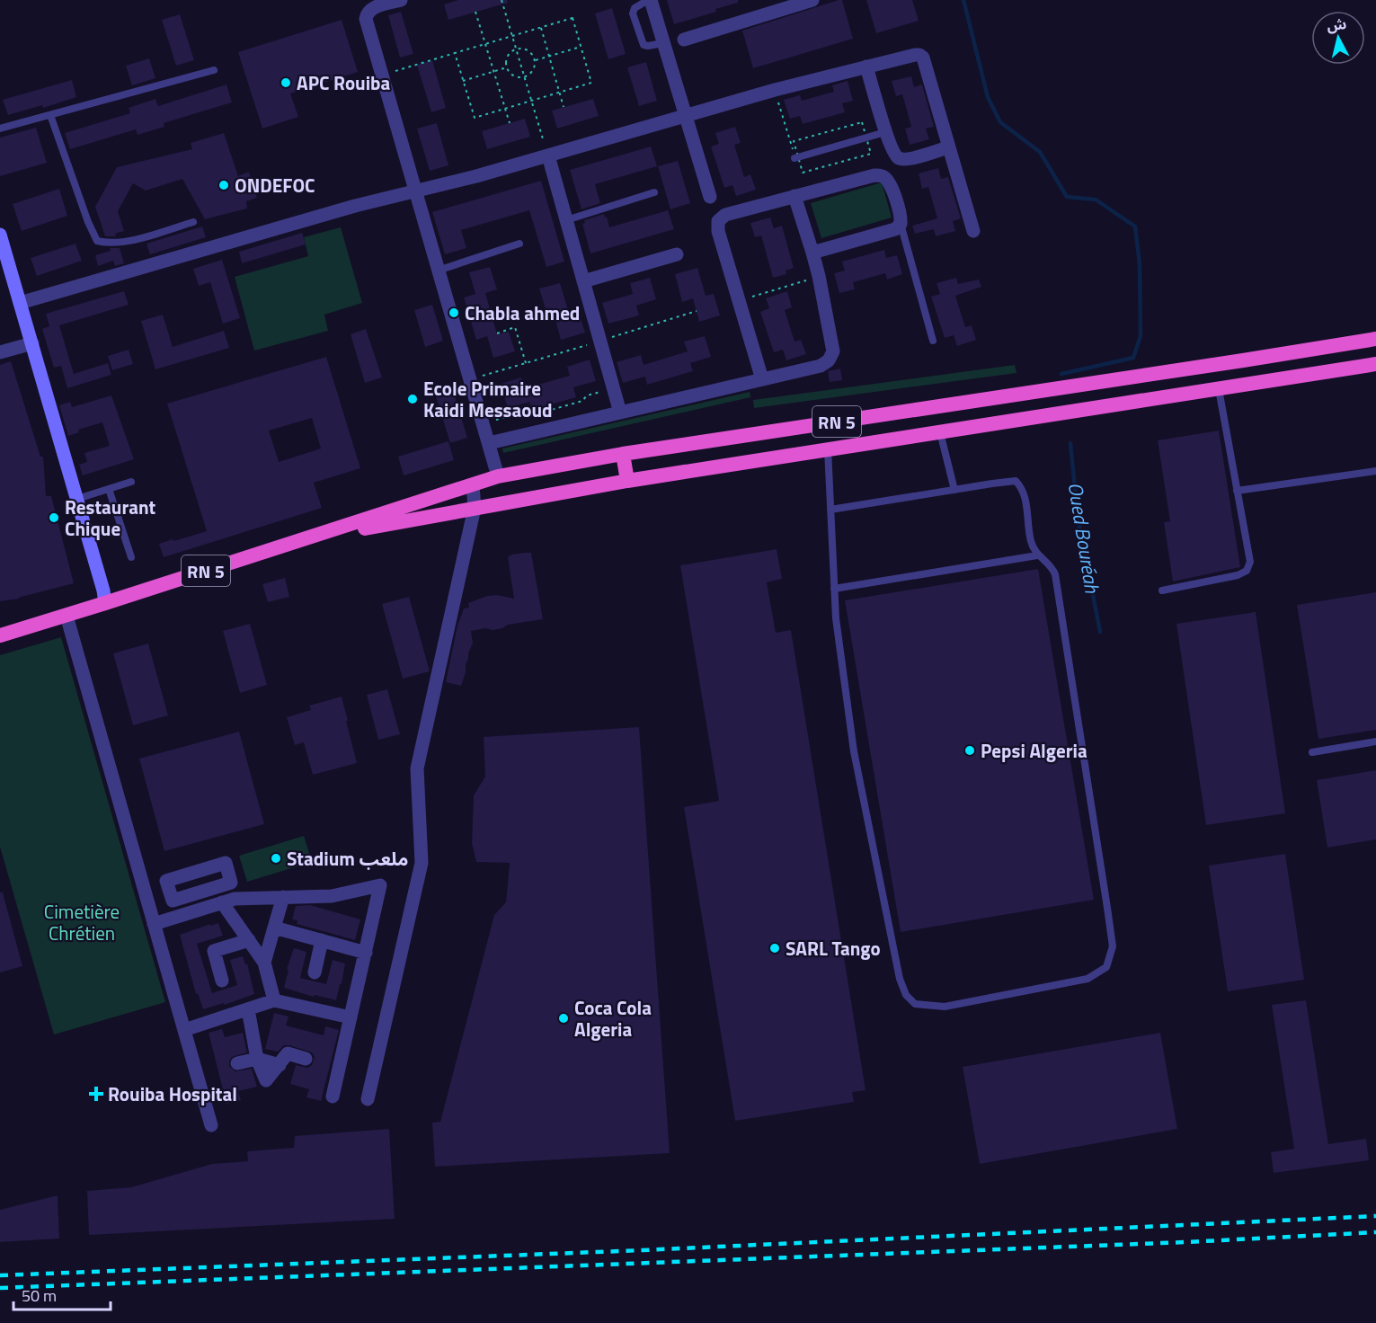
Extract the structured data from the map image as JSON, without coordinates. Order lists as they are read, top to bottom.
{
  "streets": {
    "highway": ["RN 5"]
  },
  "water": ["Oued Bouréah"],
  "parks": ["Cimetière Chrétien"],
  "places": {
    "other": [
      "APC Rouiba",
      "ONDEFOC",
      "Chabla ahmed",
      "Ecole Primaire Kaidi Messaoud",
      "Restaurant Chique",
      "Pepsi Algeria",
      "Stadium ملعب",
      "SARL Tango",
      "Coca Cola Algeria"
    ],
    "health": ["Rouiba Hospital"]
  },
  "scale_bar": "50 m",
  "north": "top"
}
